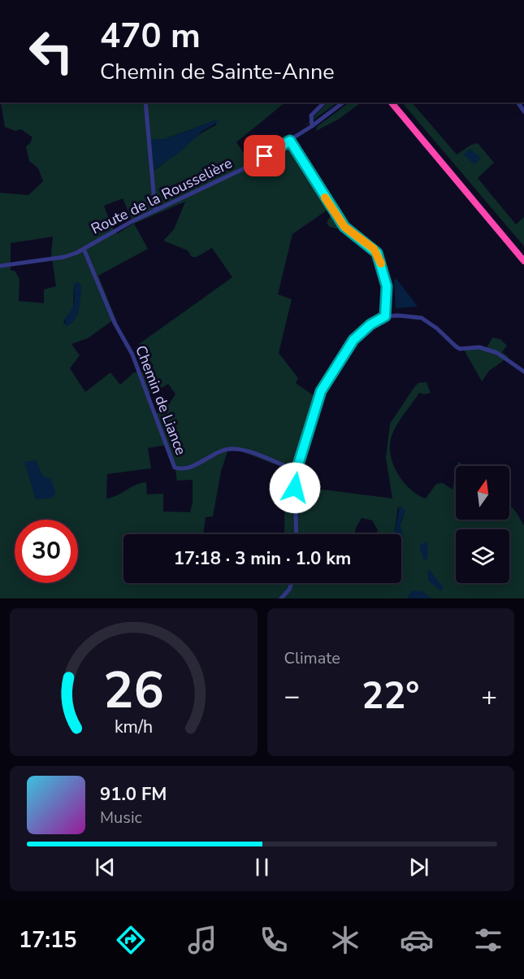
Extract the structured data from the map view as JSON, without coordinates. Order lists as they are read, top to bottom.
{
  "streets": {
    "street": ["Route de la Rousselière", "Chemin de Liance"]
  },
  "crossings": [
    ["Route de la Rousselière", "Chemin de Liance"]
  ],
  "north": "top",
  "page": {
    "turn": ["470 m", "Chemin de Sainte-Anne"],
    "limit": "30",
    "trip": "17:18 · 3 min · 1.0 km",
    "tile": "Climate",
    "heat": ["−", "22°", "+"],
    "song": ["91.0 FM", "Music"],
    "tabs": "17:15",
    "gauge": ["26", "km/h"]
  }
}
